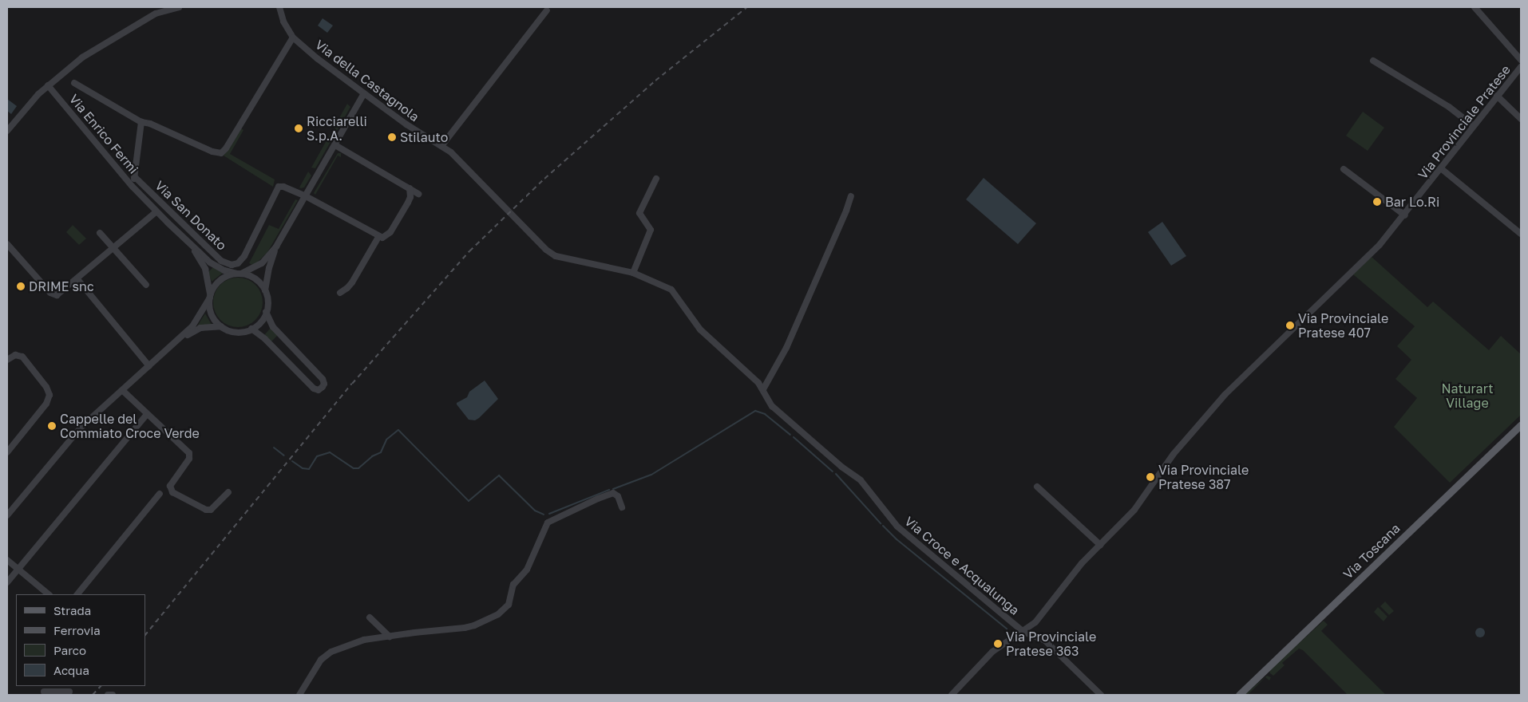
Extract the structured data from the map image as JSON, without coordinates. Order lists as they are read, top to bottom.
{
  "streets": {
    "main road": ["Via Toscana"],
    "street": [
      "Via della Castagnola",
      "Via Provinciale Pratese",
      "Via Enrico Fermi",
      "Via San Donato",
      "Via Croce e Acqualunga"
    ]
  },
  "crossings": [
    ["Via della Castagnola", "Via Croce e Acqualunga"],
    ["Via Provinciale Pratese", "Via Croce e Acqualunga"],
    ["Via Enrico Fermi", "Via San Donato"]
  ],
  "parks": ["Naturart Village"],
  "places": [
    "Ricciarelli S.p.A.",
    "Stilauto",
    "Bar Lo.Ri",
    "DRIME snc",
    "Via Provinciale Pratese 407",
    "Cappelle del Commiato Croce Verde",
    "Via Provinciale Pratese 387",
    "Via Provinciale Pratese 363"
  ],
  "legend": [
    "Strada",
    "Ferrovia",
    "Parco",
    "Acqua"
  ]
}
